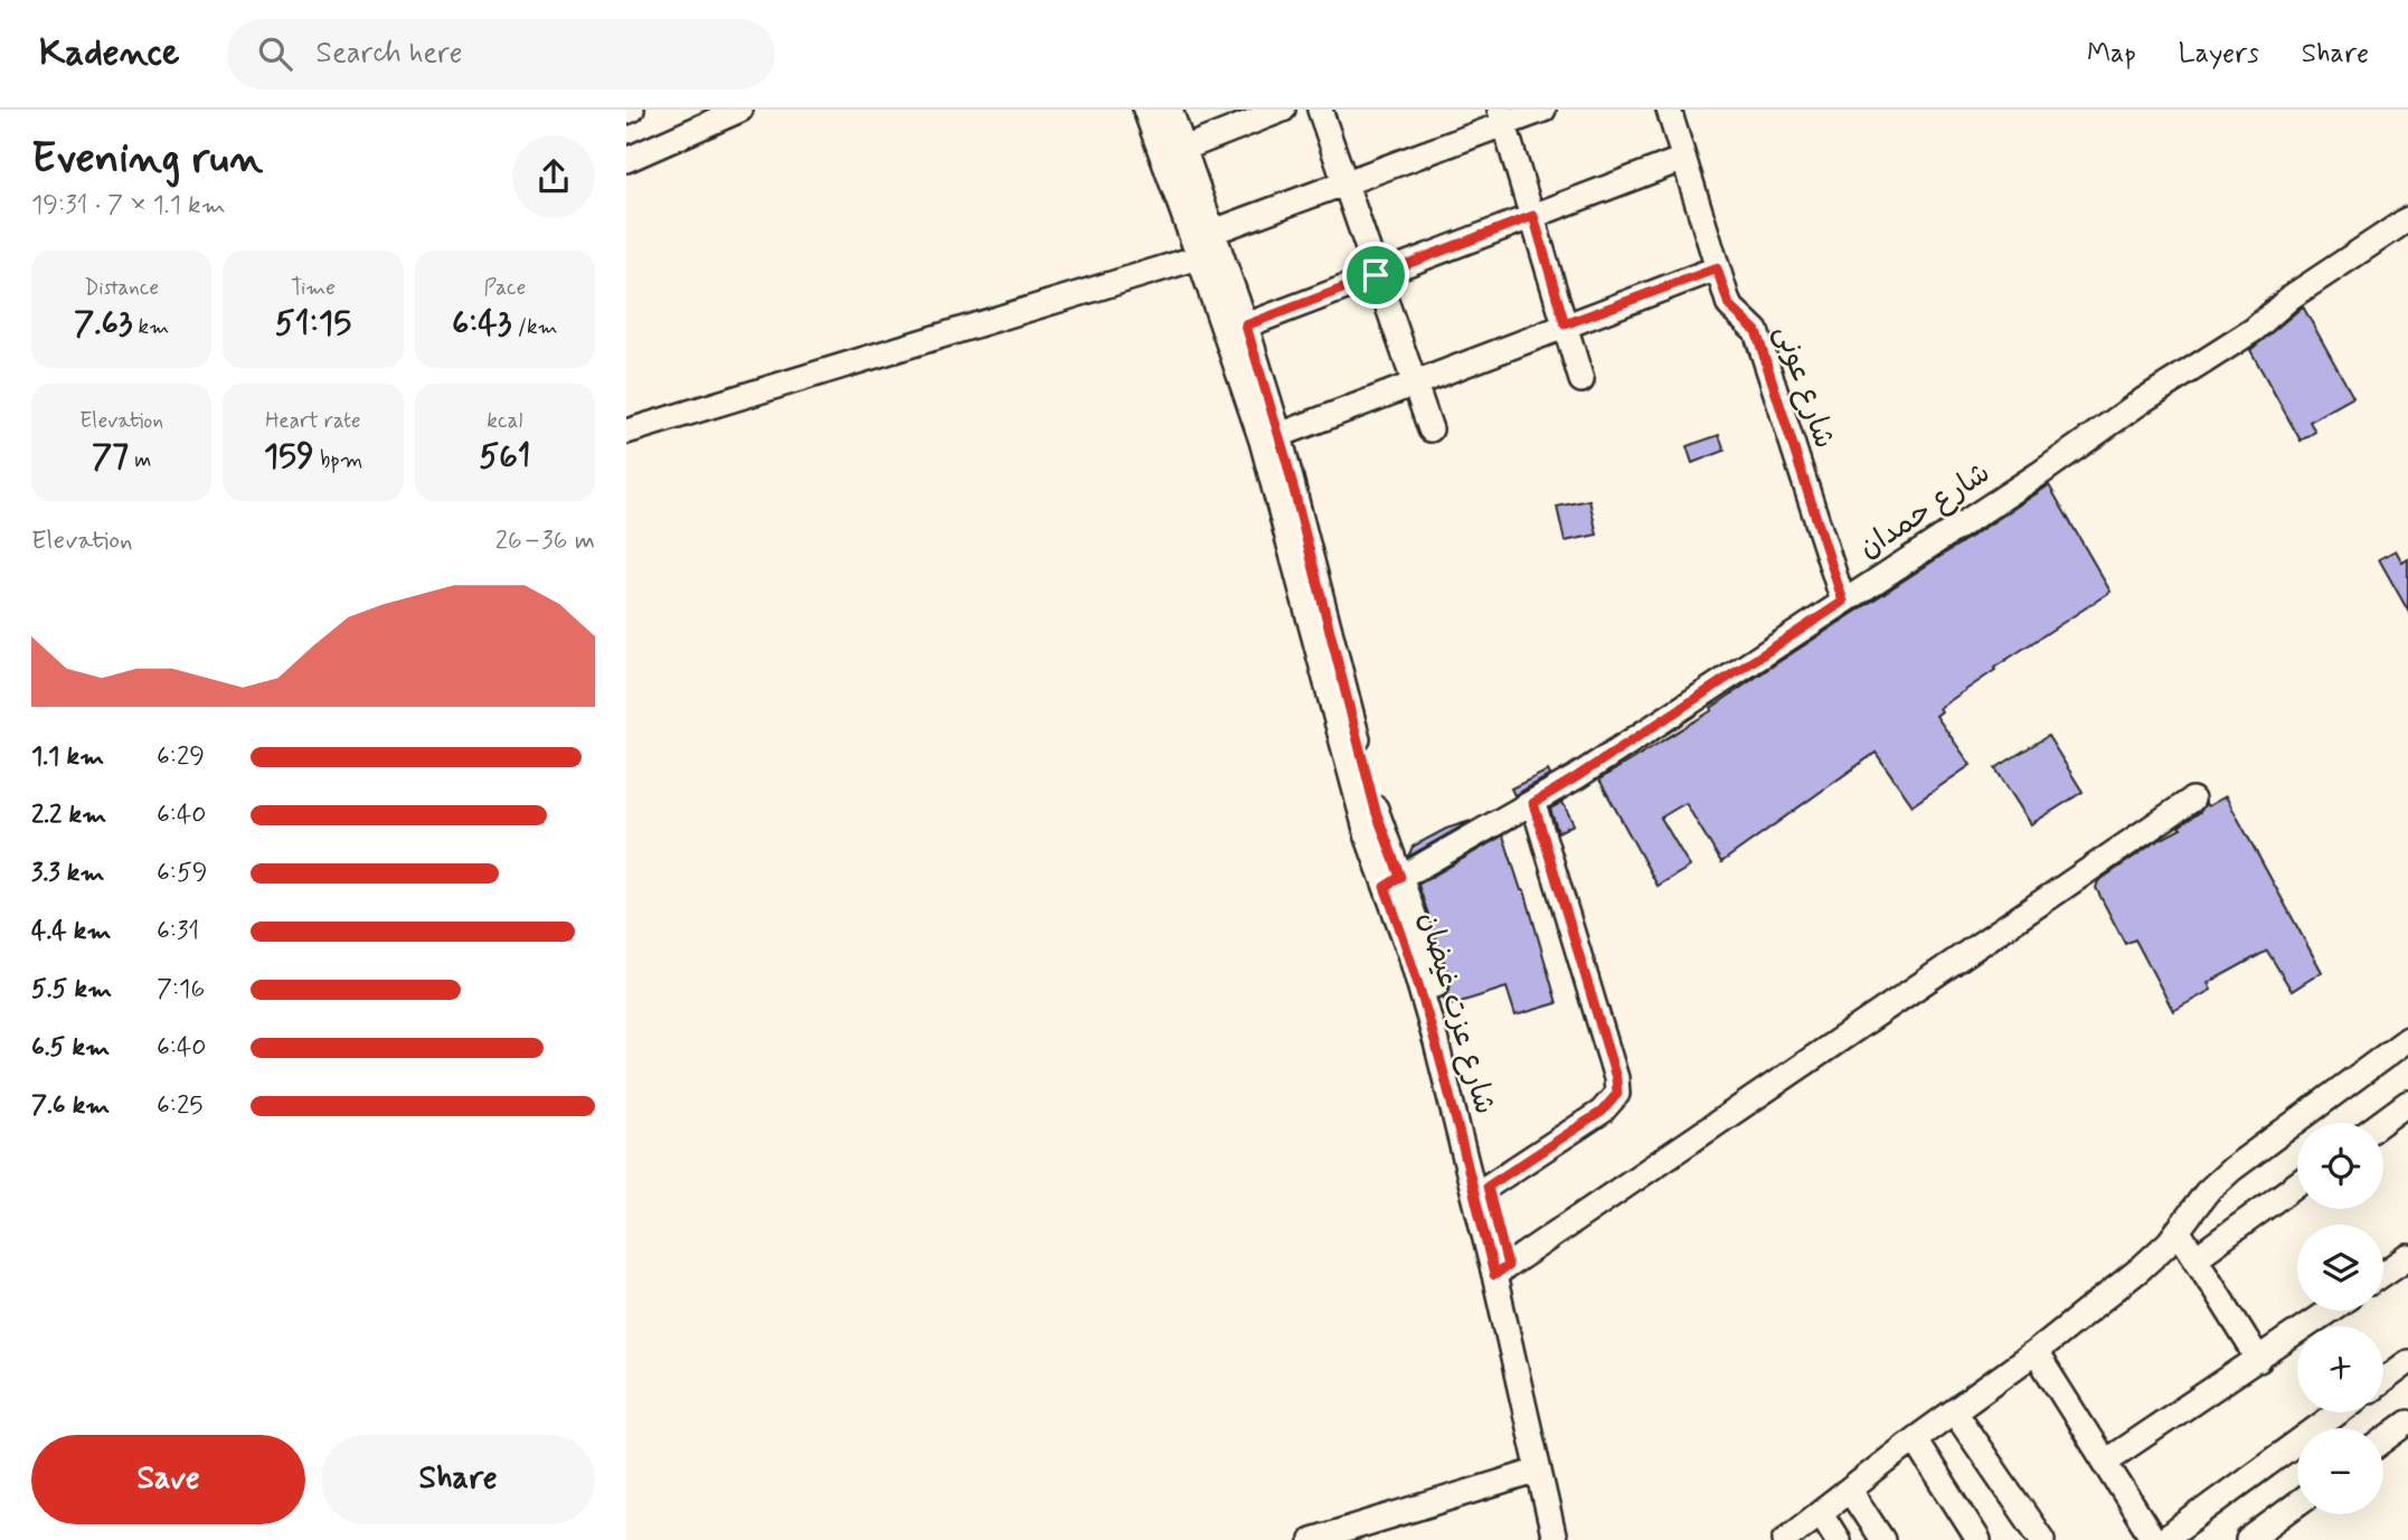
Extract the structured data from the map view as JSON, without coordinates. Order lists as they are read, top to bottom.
{
  "streets": {
    "street": ["شارع عونى", "شارع حمدان", "شارع عزت غيضان"]
  },
  "crossings": [
    ["شارع عونى", "شارع حمدان"],
    ["شارع حمدان", "شارع عزت غيضان"]
  ],
  "page": {
    "header": "Kadence",
    "search": "Search here",
    "nav": ["Map", "Layers", "Share"],
    "heading": ["Evening run", "19:31 · 7 × 1.1 km"],
    "stats": [
      ["Distance", "7.63 km"],
      ["Time", "51:15"],
      ["Pace", "6:43 /km"],
      ["Elevation", "77 m"],
      ["Heart rate", "159 bpm"],
      ["kcal", "561"]
    ],
    "chart": ["Elevation", "26–36 m"],
    "list": [
      {
        "name": "1.1 km",
        "note": "6:29"
      },
      {
        "name": "2.2 km",
        "note": "6:40"
      },
      {
        "name": "3.3 km",
        "note": "6:59"
      },
      {
        "name": "4.4 km",
        "note": "6:31"
      },
      {
        "name": "5.5 km",
        "note": "7:16"
      },
      {
        "name": "6.5 km",
        "note": "6:40"
      },
      {
        "name": "7.6 km",
        "note": "6:25"
      }
    ],
    "map_buttons": ["+", "−"],
    "buttons": ["Save", "Share"]
  }
}
